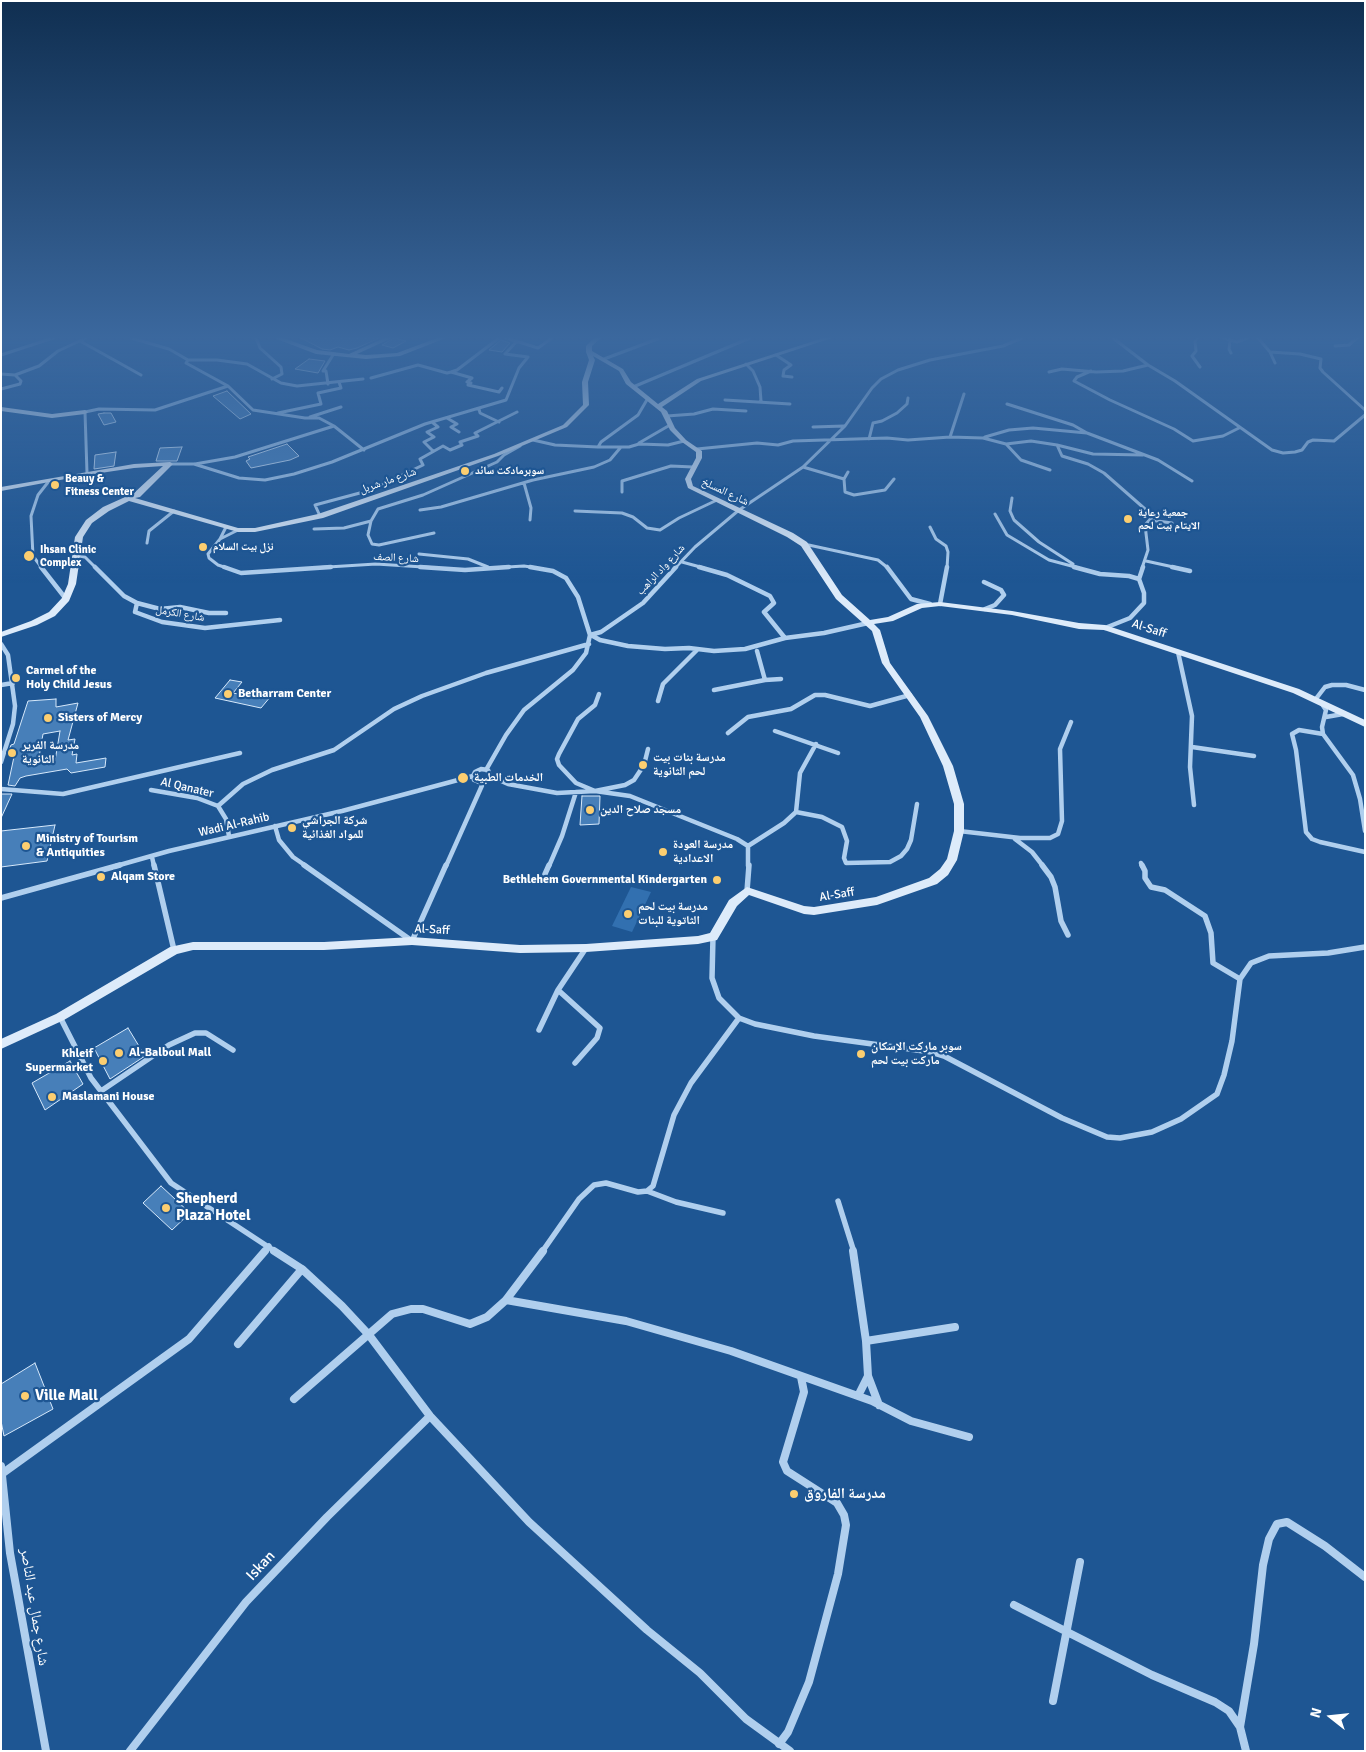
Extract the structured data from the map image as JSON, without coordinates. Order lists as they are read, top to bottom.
{
  "streets": {
    "street": [
      "شارع مار شربل",
      "شارع المسلخ",
      "شارع الصف",
      "شارع واد الراهب",
      "شارع الكرمل",
      "Al-Saff",
      "Al Qanater",
      "Wadi Al-Rahib",
      "Iskan",
      "شارع جمال عبد الناصر"
    ]
  },
  "crossings": [
    ["شارع المسلخ", "شارع واد الراهب"],
    ["شارع المسلخ", "Al-Saff"],
    ["شارع الصف", "شارع واد الراهب"]
  ],
  "places": [
    "سوبرمادكت سائد",
    "Beauy & Fitness Center",
    "جمعية رعاية الايتام بيت لحم",
    "نزل بيت السلام",
    "Ihsan Clinic Complex",
    "Carmel of the Holy Child Jesus",
    "Betharram Center",
    "Sisters of Mercy",
    "مدرسة الفرير الثانوية",
    "مدرسة بنات بيت لحم الثانوية",
    "الخدمات الطبية",
    "مسجد صلاح الدين",
    "شركة الجراشي للمواد الغذائية",
    "Ministry of Tourism & Antiquities",
    "مدرسة العودة الاعدادية",
    "Alqam Store",
    "Bethlehem Governmental Kindergarten",
    "مدرسة بيت لحم الثاتوية للبنات",
    "Al-Balboul Mall",
    "سوبر ماركت الإسكان ماركت بيت لحم",
    "Khleif Supermarket",
    "Maslamani House",
    "Shepherd Plaza Hotel",
    "Ville Mall",
    "مدرسة الفاروق"
  ],
  "north": "left"
}
